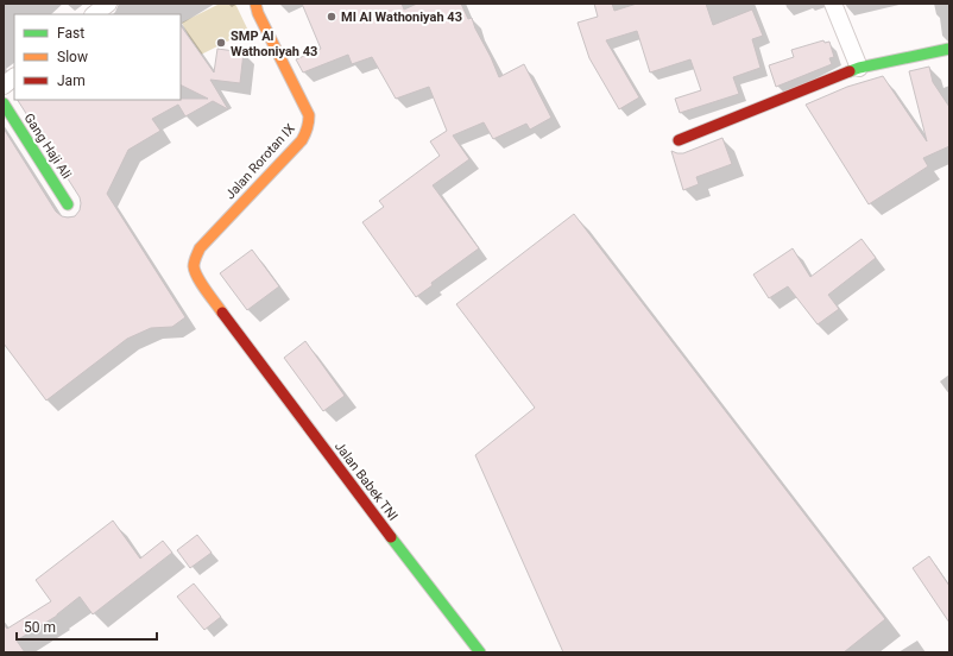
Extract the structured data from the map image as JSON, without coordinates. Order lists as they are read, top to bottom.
{
  "streets": {
    "street": ["Gang Haji Ali", "Jalan Rorotan IX", "Jalan Babek TNI"]
  },
  "crossings": [
    ["Jalan Rorotan IX", "Jalan Babek TNI"]
  ],
  "places": ["MI Al Wathoniyah 43", "SMP Al Wathoniyah 43"],
  "legend": ["Fast", "Slow", "Jam"],
  "scale_bar": "50 m"
}
